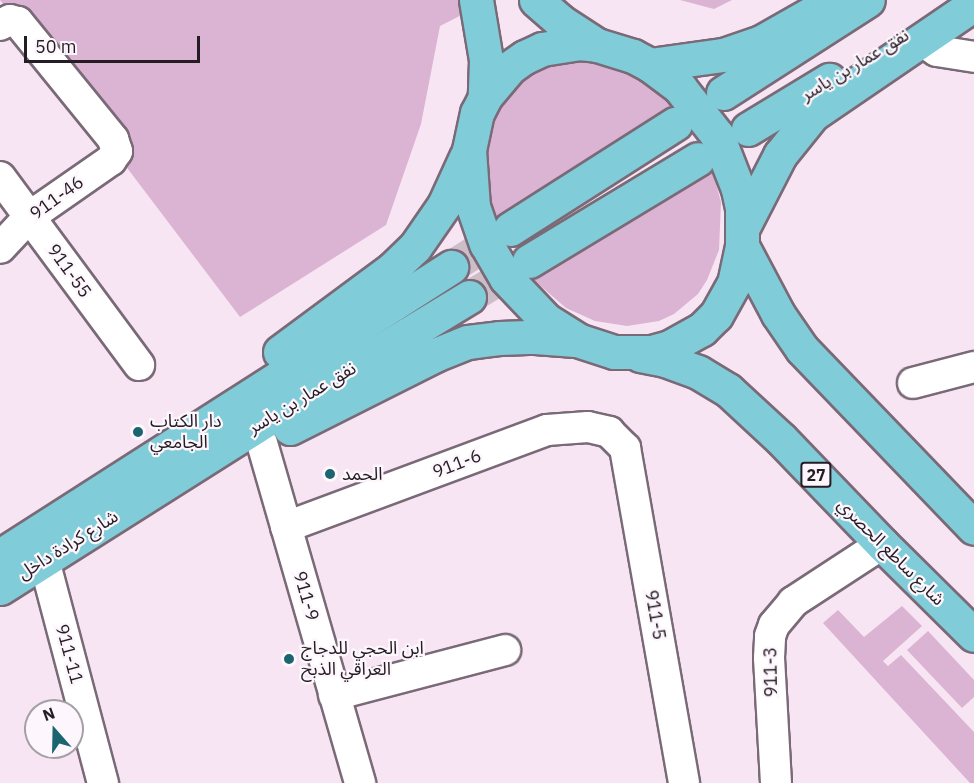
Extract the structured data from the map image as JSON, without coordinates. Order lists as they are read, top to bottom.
{
  "streets": {
    "main road": [
      "نفق عمار بن ياسر",
      "27",
      "شارع كرادة داخل",
      "شارع ساطع الحصري"
    ],
    "street": [
      "911-46",
      "911-55",
      "911-6",
      "911-9",
      "911-5",
      "911-11",
      "911-3"
    ]
  },
  "crossings": [
    ["نفق عمار بن ياسر", "شارع كرادة داخل"],
    ["911-46", "911-55"],
    ["911-6", "911-9"],
    ["911-6", "911-5"],
    ["شارع كرادة داخل", "911-11"],
    ["شارع ساطع الحصري", "911-3"]
  ],
  "places": ["دار الكتاب الجامعي", "الحمد", "ابن الحجي للدجاج العراقي الذبح"],
  "scale_bar": "50 m",
  "north": "top"
}
